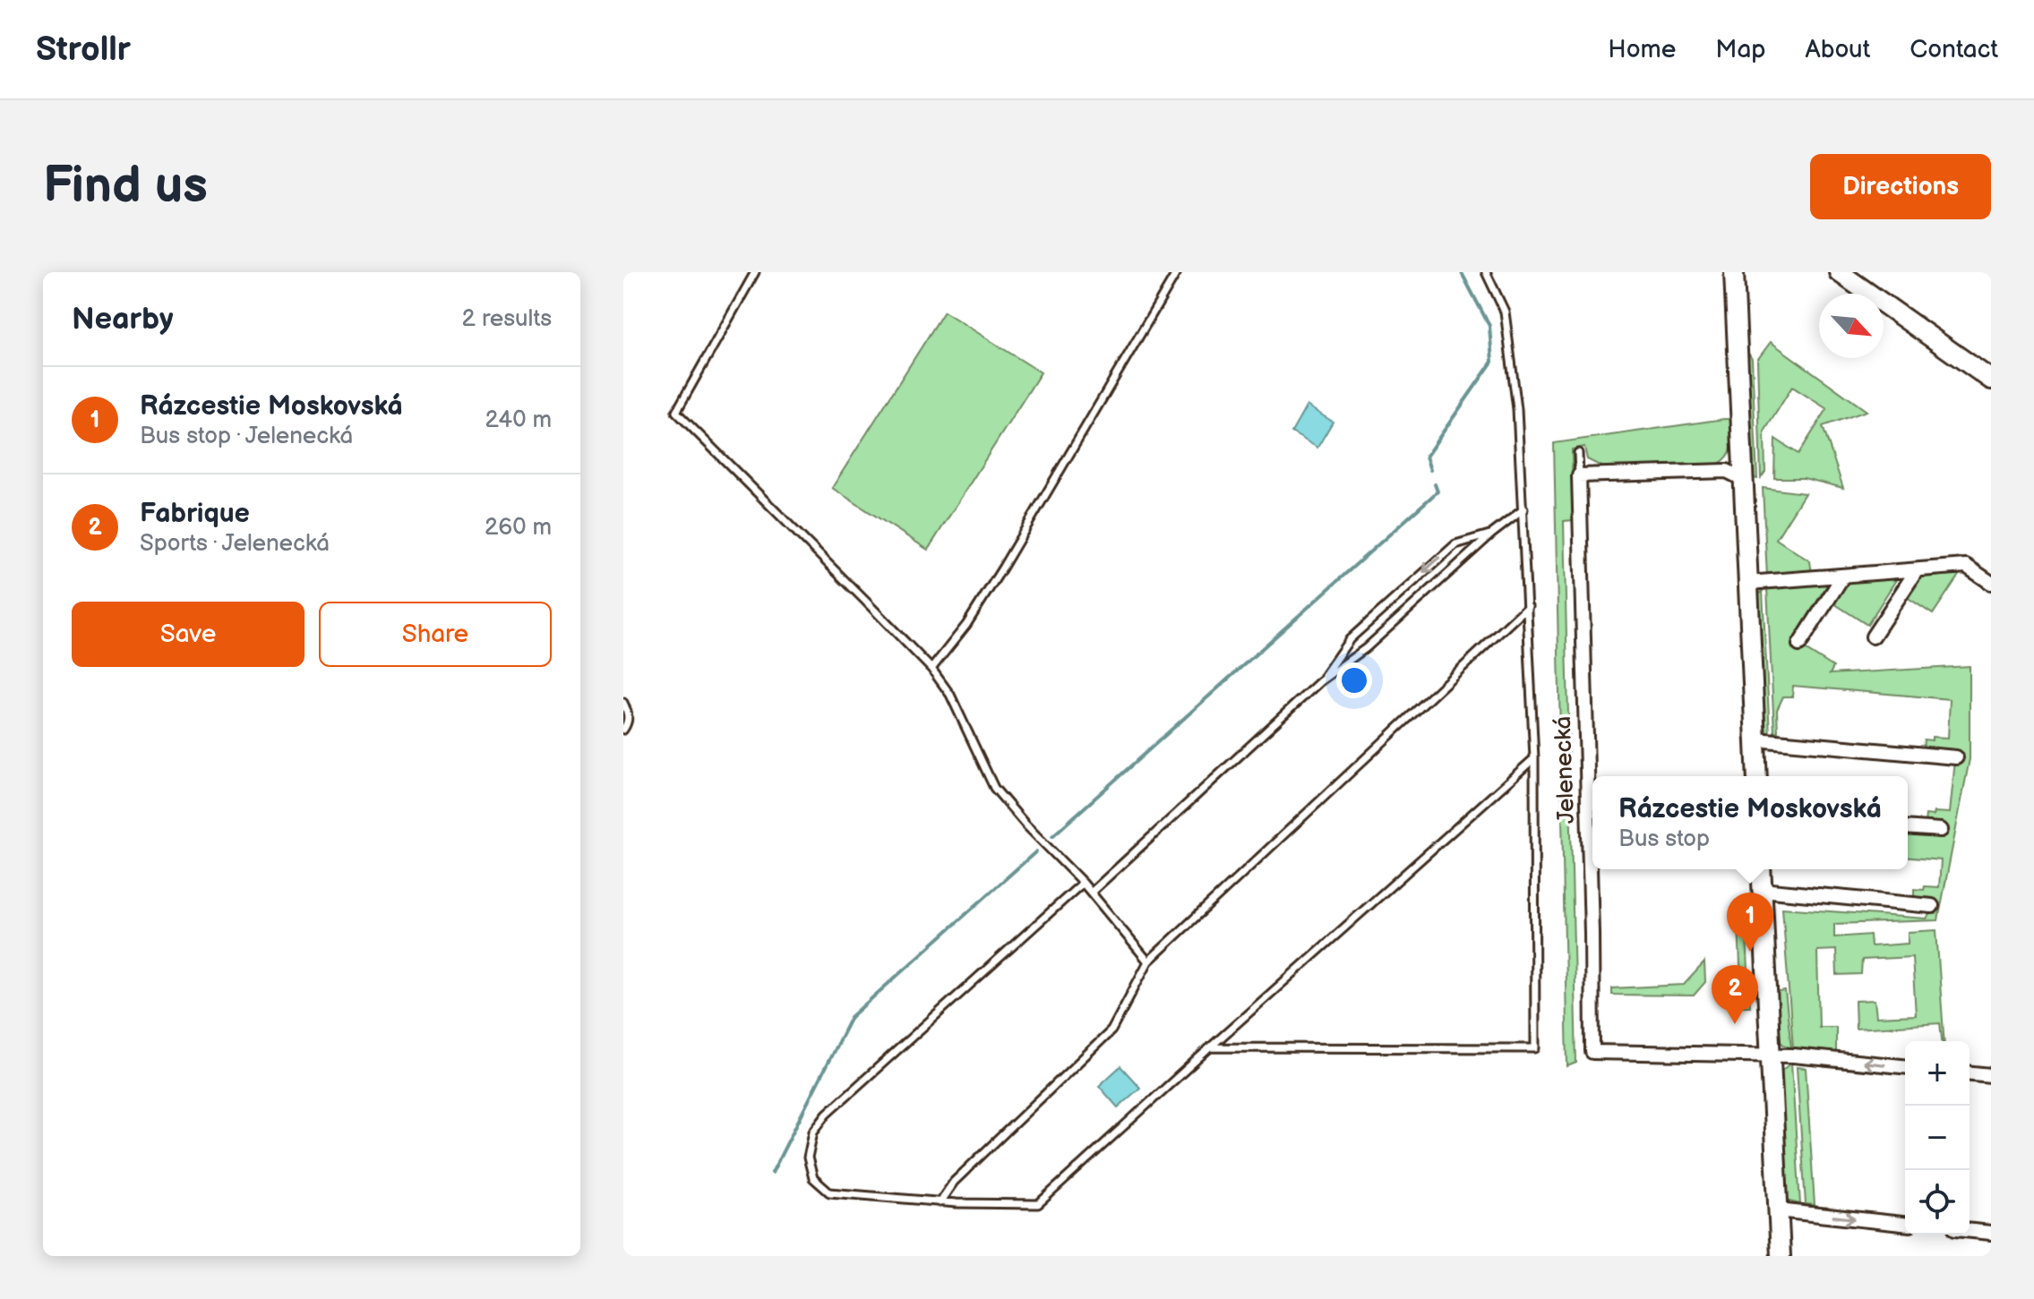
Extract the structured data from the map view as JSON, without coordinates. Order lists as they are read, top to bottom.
{
  "streets": {
    "street": ["Jelenecká"]
  },
  "north": "bottom right",
  "page": {
    "header": "Strollr",
    "nav": [
      "Home",
      "Map",
      "About",
      "Contact"
    ],
    "buttons": [
      "Directions",
      ["Save", "Share"]
    ],
    "title": "Find us",
    "heading": ["Nearby", "2 results"],
    "list": [
      {
        "mark": "1",
        "name": "Rázcestie Moskovská",
        "note": "Bus stop · Jelenecká",
        "value": "240 m"
      },
      {
        "mark": "2",
        "name": "Fabrique",
        "note": "Sports · Jelenecká",
        "value": "260 m"
      }
    ],
    "popup": ["Rázcestie Moskovská", "Bus stop"],
    "pins": ["1", "2"],
    "map_buttons": ["+", "−"]
  }
}
